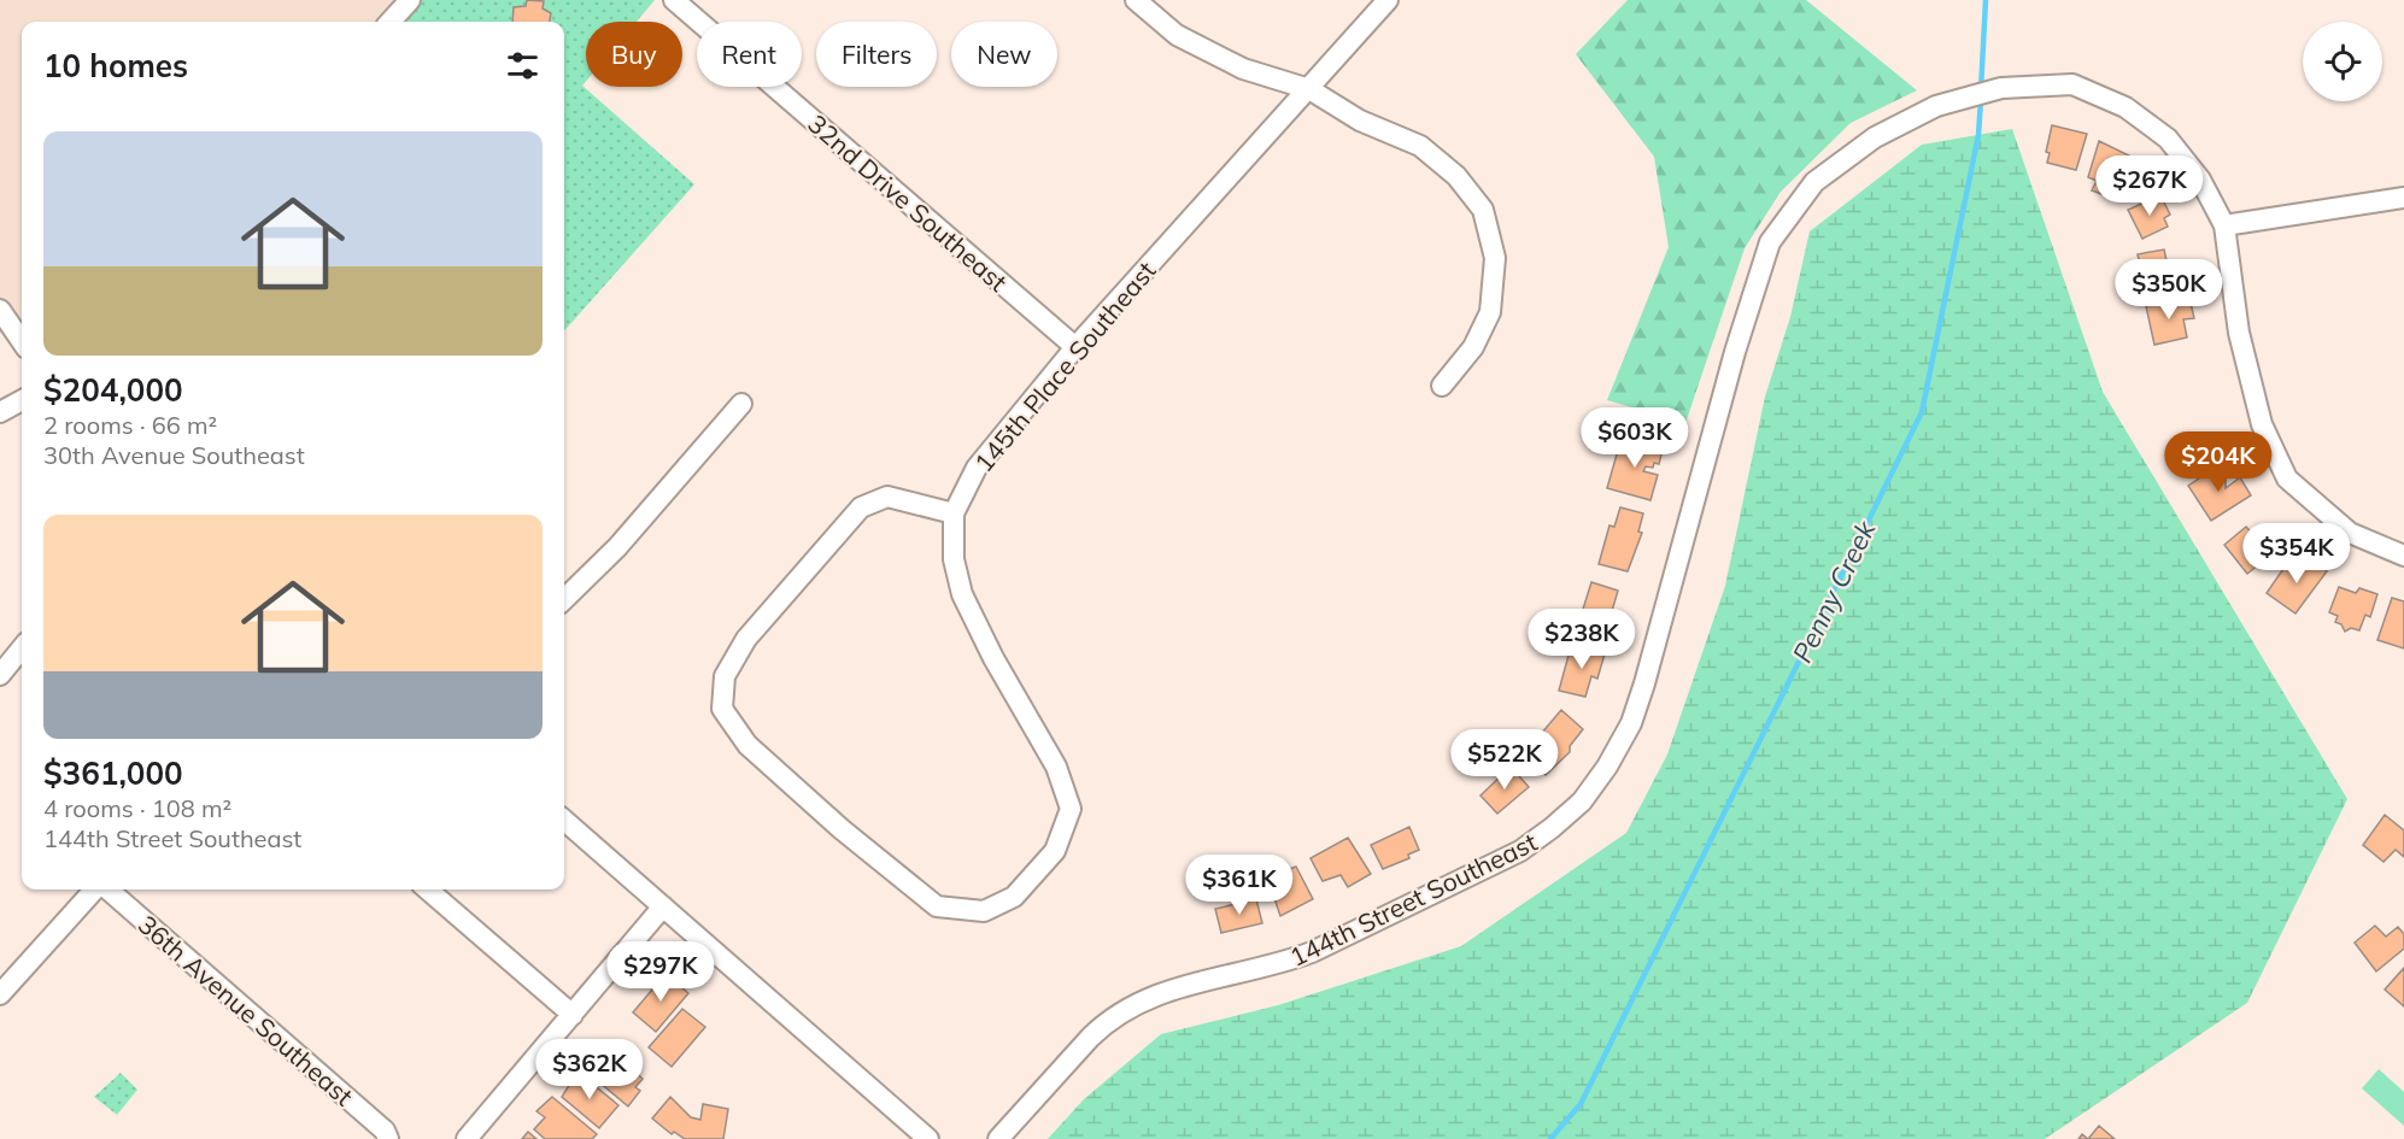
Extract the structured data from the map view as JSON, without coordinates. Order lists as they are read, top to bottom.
{
  "streets": {
    "street": [
      "32nd Drive Southeast",
      "145th Place Southeast",
      "144th Street Southeast",
      "36th Avenue Southeast"
    ]
  },
  "crossings": [
    ["32nd Drive Southeast", "145th Place Southeast"]
  ],
  "water": ["Penny Creek"],
  "page": {
    "chip": [
      "Buy",
      "Rent",
      "Filters",
      "New"
    ],
    "heading": "10 homes",
    "list": [
      {
        "name": "$204,000",
        "note": "2 rooms · 66 m² · 30th Avenue Southeast"
      },
      {
        "name": "$361,000",
        "note": "4 rooms · 108 m² · 144th Street Southeast"
      }
    ],
    "price": [
      "$267K",
      "$350K",
      "$603K",
      "$204K",
      "$354K",
      "$238K",
      "$522K",
      "$361K",
      "$297K",
      "$362K"
    ]
  }
}
